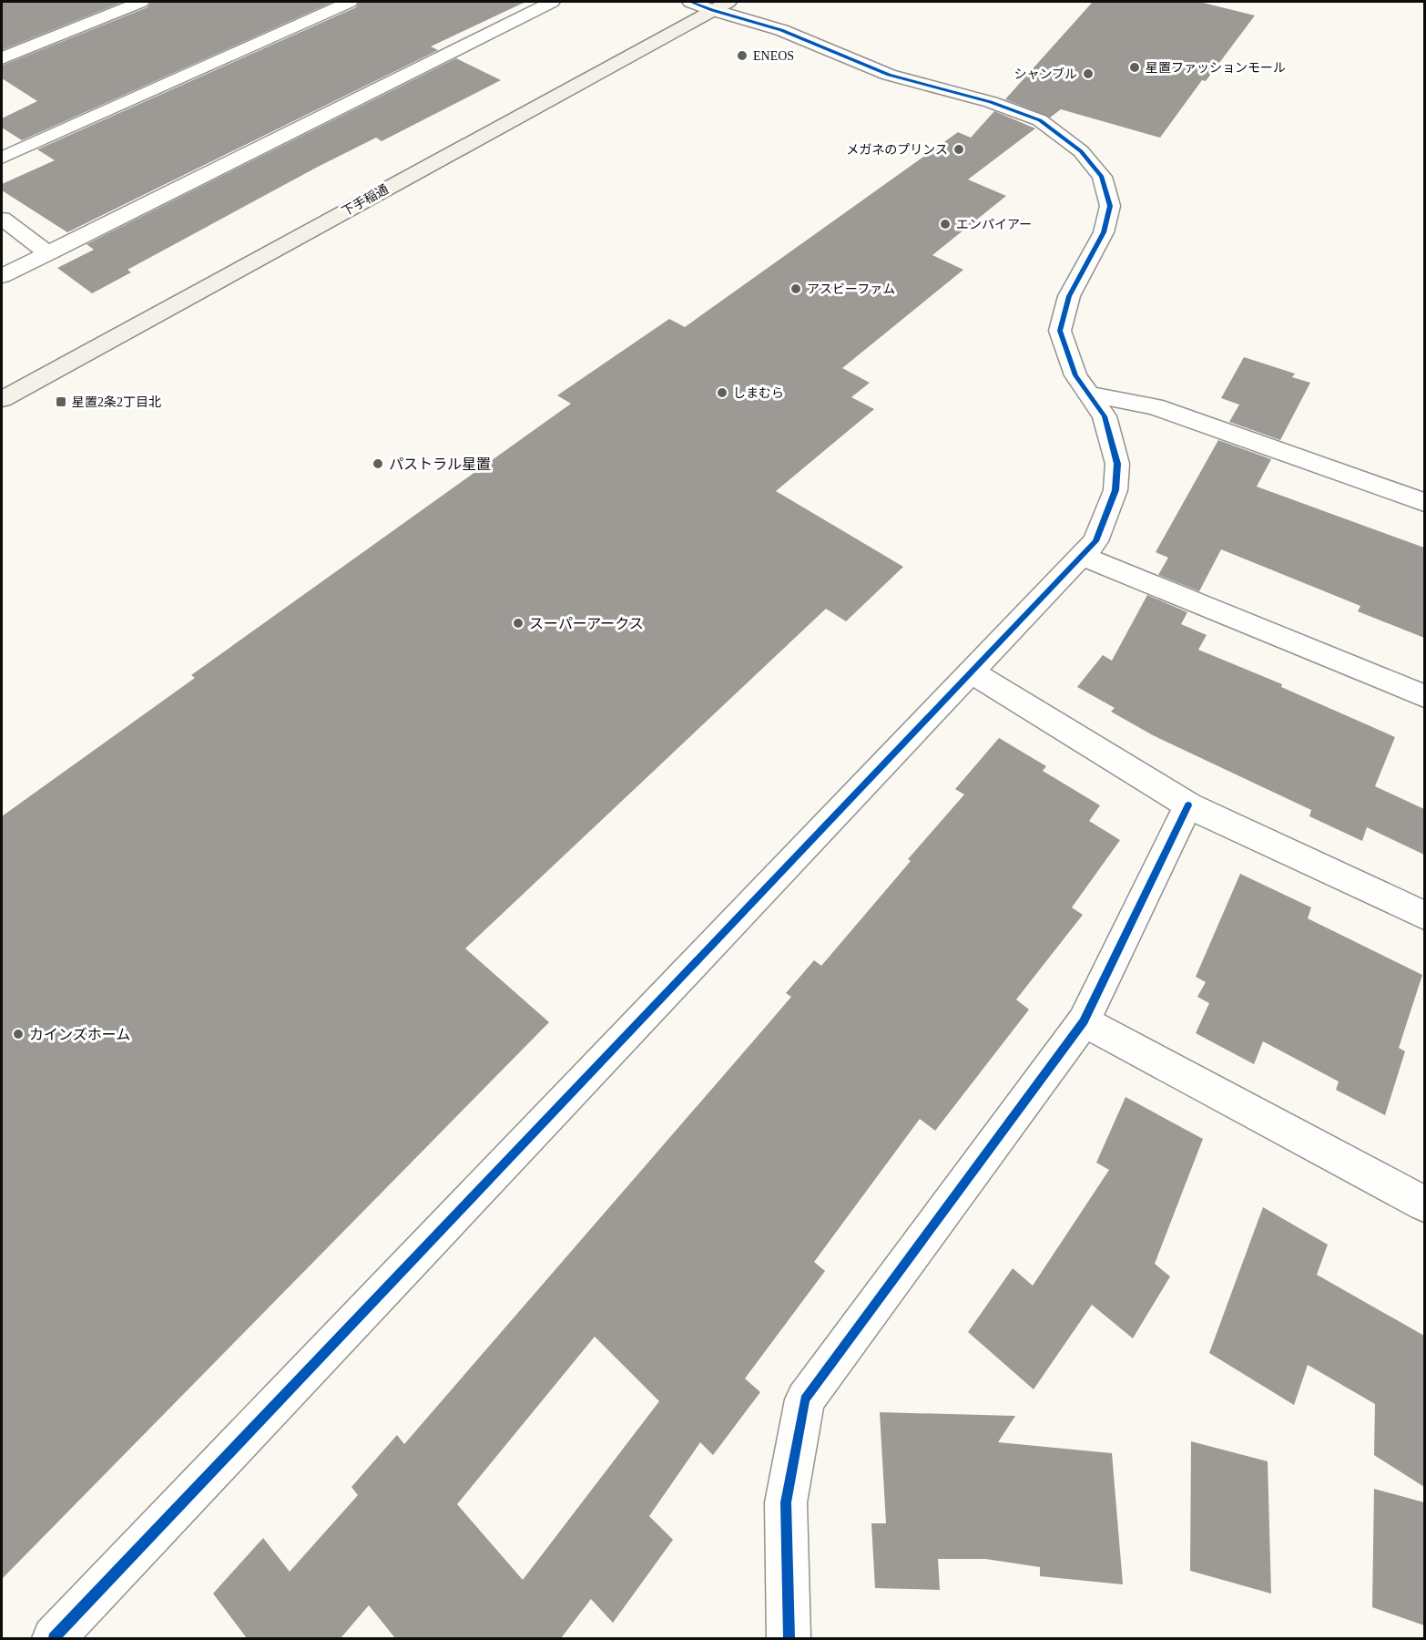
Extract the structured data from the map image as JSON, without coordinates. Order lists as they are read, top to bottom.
{
  "streets": {
    "street": ["下手稲通"]
  },
  "places": {
    "other": [
      "ENEOS",
      "星置ファッションモール",
      "シャンブル",
      "メガネのプリンス",
      "エンパイアー",
      "アスビーファム",
      "しまむら",
      "パストラル星置",
      "スーパーアークス",
      "カインズホーム"
    ],
    "transit": ["星置2条2丁目北"]
  }
}
